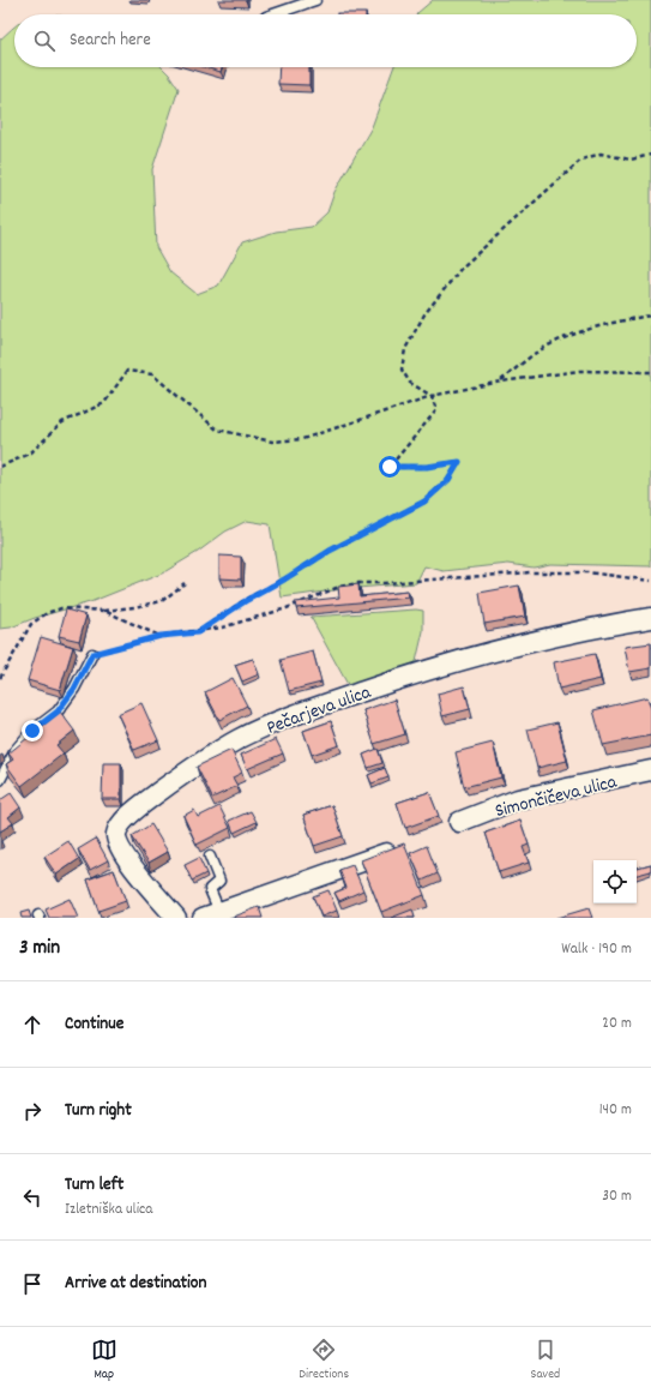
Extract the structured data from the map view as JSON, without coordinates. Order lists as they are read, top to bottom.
{
  "streets": {
    "street": ["Pečarjeva ulica", "Simončičeva ulica"]
  },
  "page": {
    "search": "Search here",
    "heading": ["3 min", "Walk · 190 m"],
    "list": [
      ["Continue", "20 m"],
      ["Turn right", "140 m"],
      ["Turn left", "Izletniška ulica", "30 m"],
      "Arrive at destination"
    ],
    "nav": ["Map", "Directions", "Saved"]
  }
}
